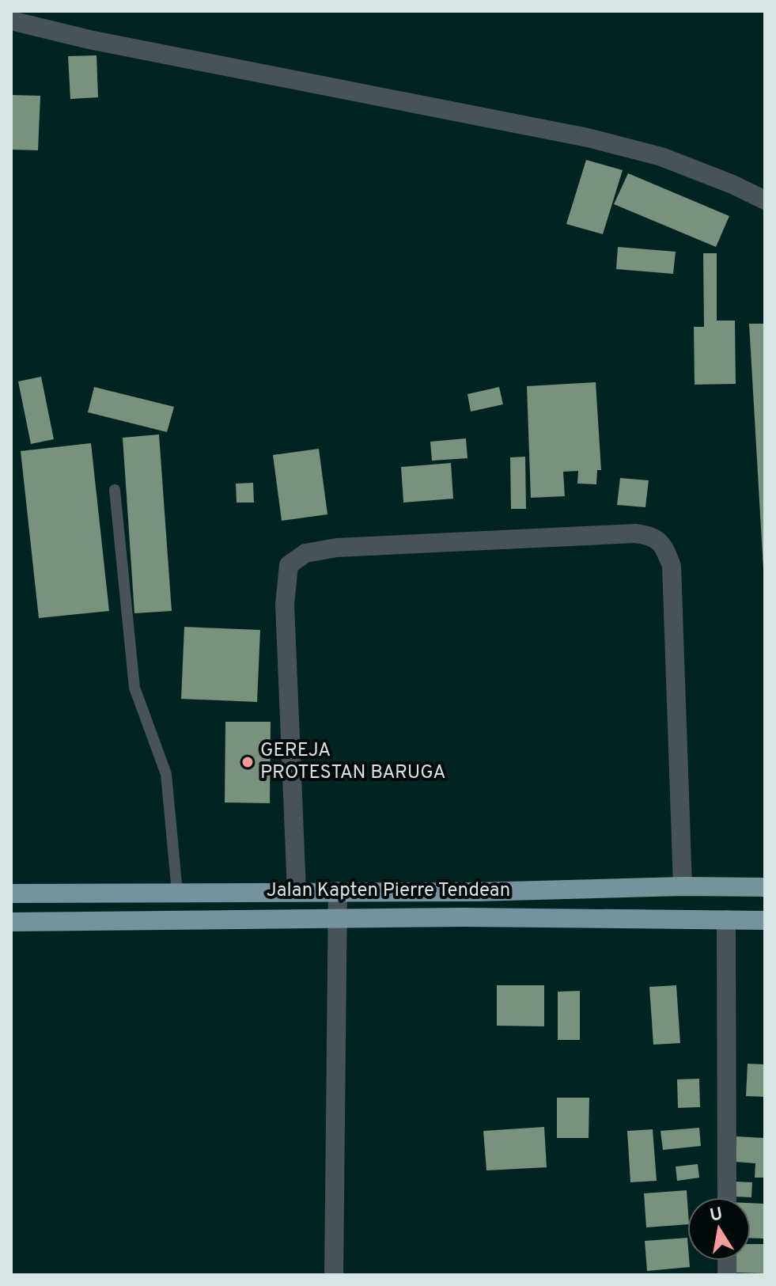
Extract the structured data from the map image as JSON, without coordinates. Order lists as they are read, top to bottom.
{
  "streets": {
    "highway": ["Jalan Kapten Pierre Tendean"]
  },
  "places": ["GEREJA PROTESTAN BARUGA"],
  "north": "top"
}
